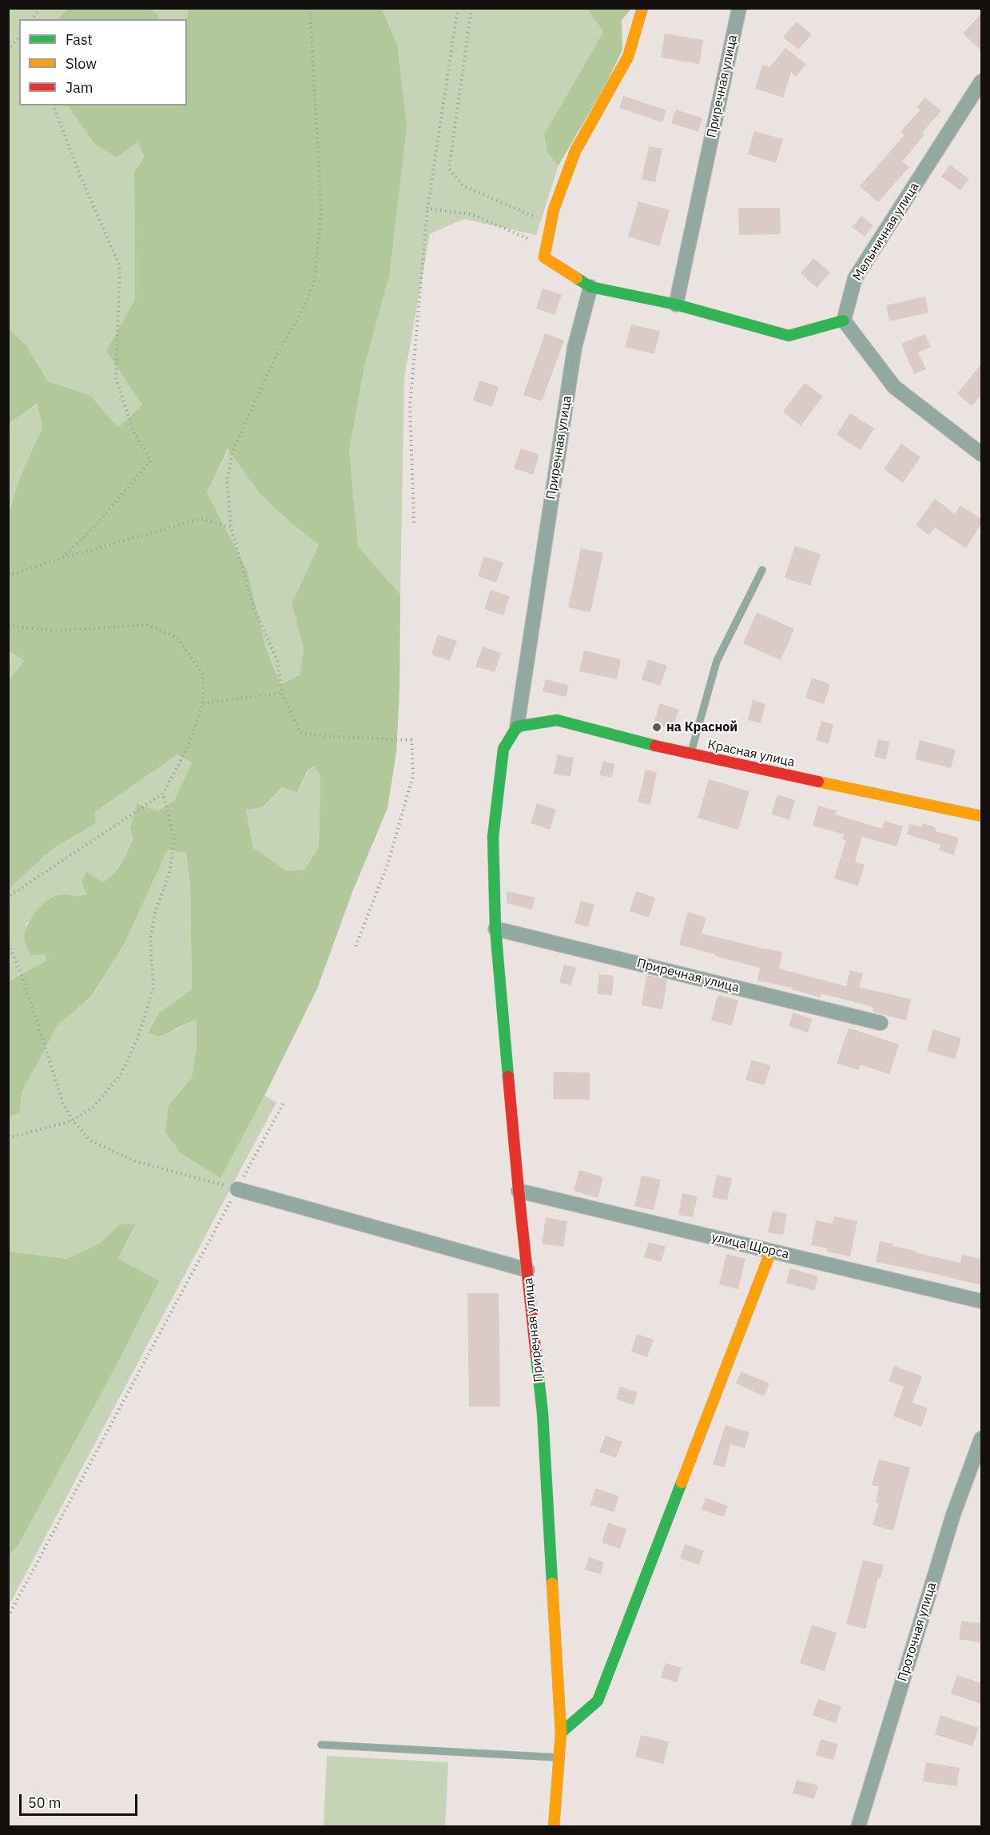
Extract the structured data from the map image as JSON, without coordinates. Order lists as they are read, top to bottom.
{
  "streets": {
    "street": [
      "Приречная улица",
      "Мельничная улица",
      "Красная улица",
      "улица Щорса",
      "Проточная улица"
    ]
  },
  "crossings": [
    ["Приречная улица", "Красная улица"],
    ["Приречная улица", "улица Щорса"]
  ],
  "places": ["на Красной"],
  "legend": ["Fast", "Slow", "Jam"],
  "scale_bar": "50 m"
}
